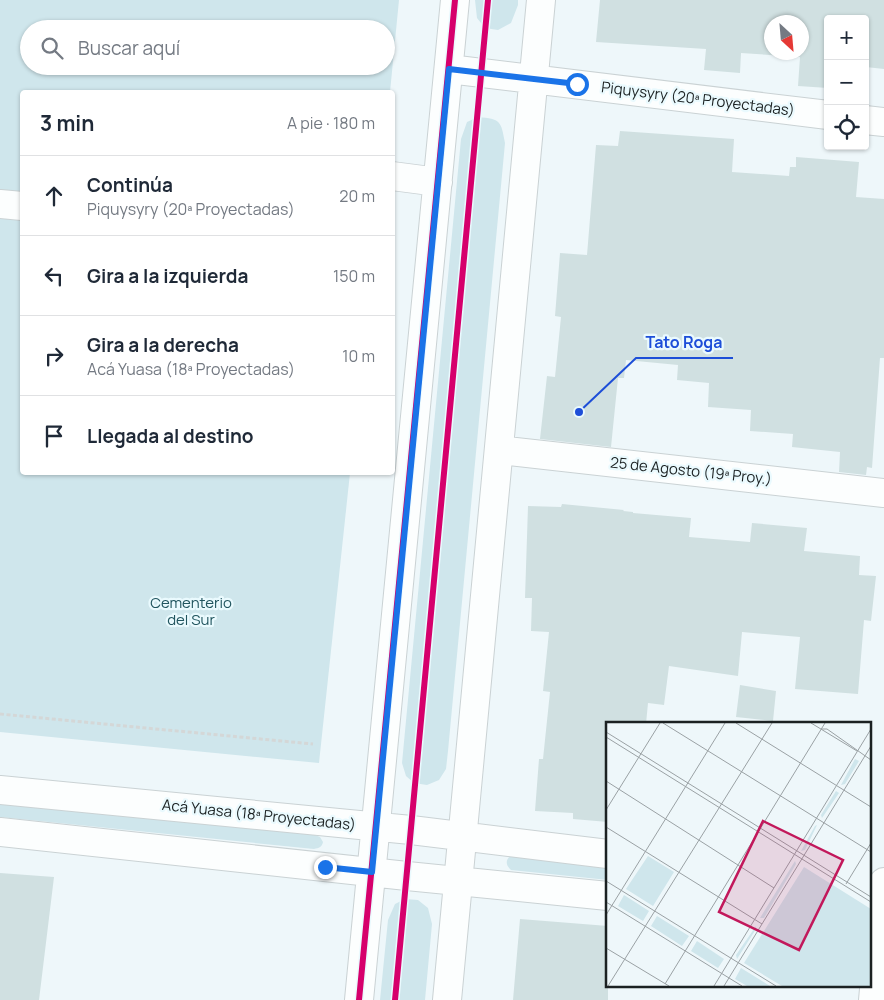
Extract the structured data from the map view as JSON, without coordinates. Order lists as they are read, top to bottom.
{
  "streets": {
    "street": ["Piquysyry (20ª Proyectadas)", "25 de Agosto (19ª Proy.)", "Acá Yuasa (18ª Proyectadas)"]
  },
  "parks": ["Cementerio del Sur"],
  "places": ["Tato Roga"],
  "north": "bottom right",
  "page": {
    "map_buttons": ["+", "−"],
    "search": "Buscar aquí",
    "heading": ["3 min", "A pie · 180 m"],
    "list": [
      ["Continúa", "Piquysyry (20ª Proyectadas)", "20 m"],
      ["Gira a la izquierda", "150 m"],
      ["Gira a la derecha", "Acá Yuasa (18ª Proyectadas)", "10 m"],
      "Llegada al destino"
    ]
  }
}
